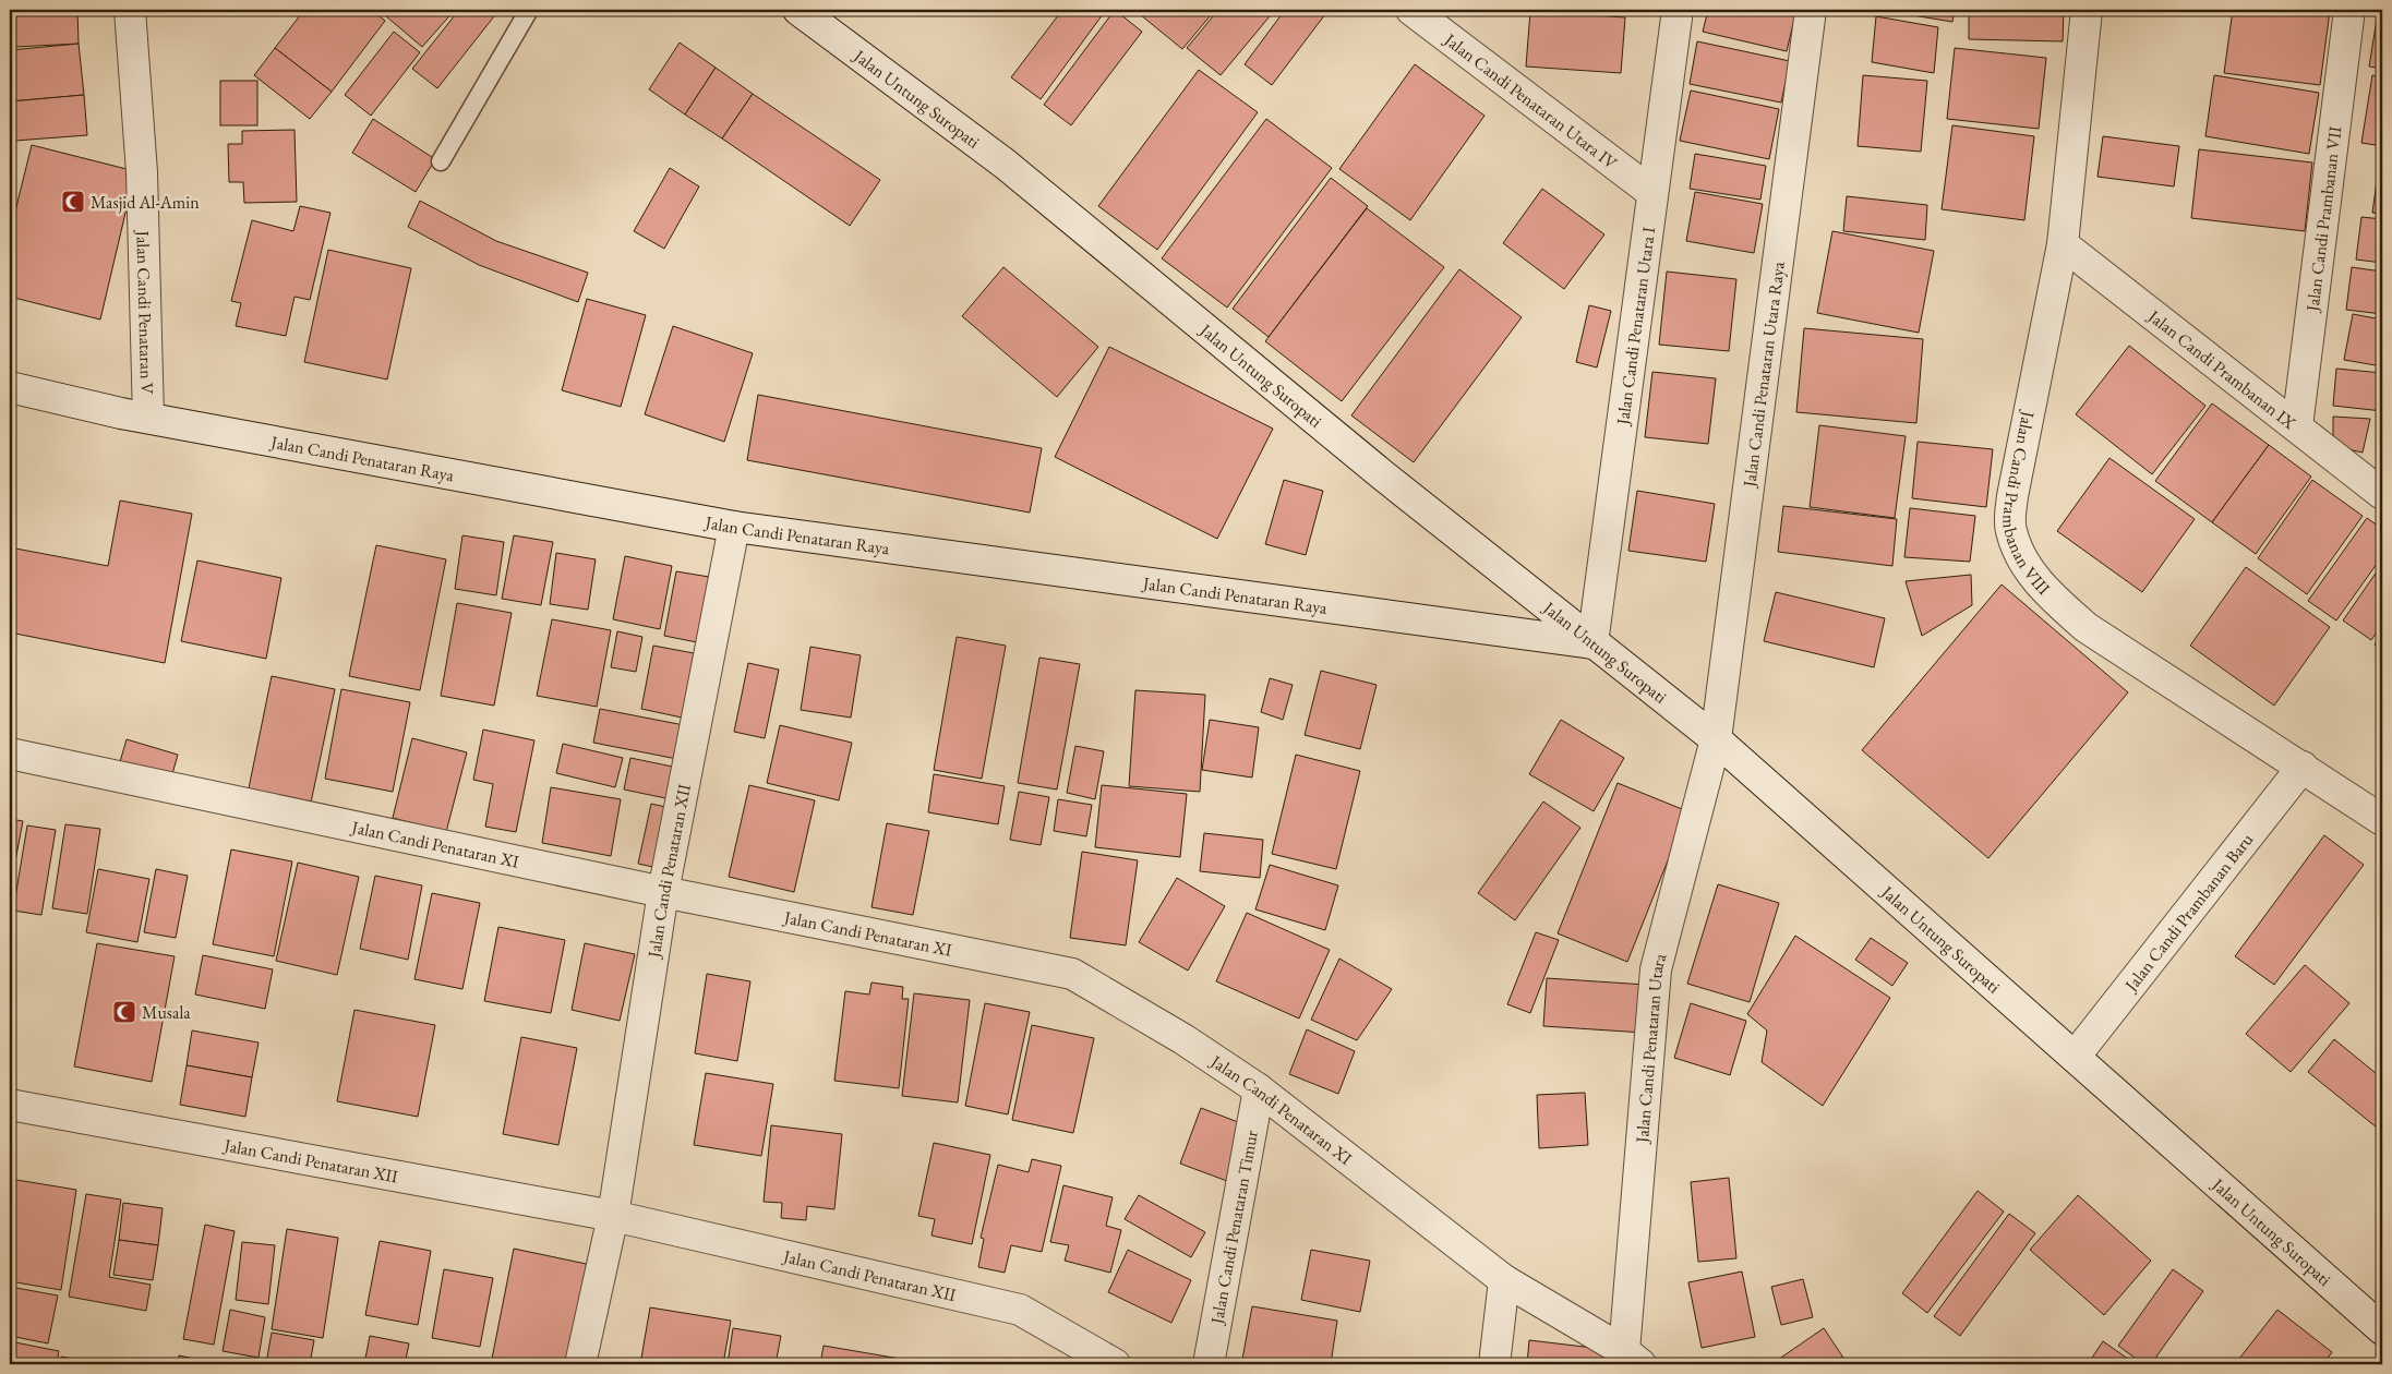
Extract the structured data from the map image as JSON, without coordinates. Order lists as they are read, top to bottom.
{
  "streets": {
    "street": [
      "Jalan Untung Suropati",
      "Jalan Candi Penataran Utara IV",
      "Jalan Candi Prambanan VII",
      "Jalan Candi Penataran V",
      "Jalan Candi Penataran Utara I",
      "Jalan Candi Prambanan IX",
      "Jalan Candi Penataran Utara Raya",
      "Jalan Candi Penataran Raya",
      "Jalan Candi Prambanan VIII",
      "Jalan Candi Penataran XI",
      "Jalan Candi Penataran XII",
      "Jalan Candi Prambanan Baru",
      "Jalan Candi Penataran Utara",
      "Jalan Candi Penataran Timur"
    ]
  },
  "crossings": [
    ["Jalan Untung Suropati", "Jalan Candi Penataran Utara I"],
    ["Jalan Untung Suropati", "Jalan Candi Penataran Utara Raya"],
    ["Jalan Untung Suropati", "Jalan Candi Penataran Raya"],
    ["Jalan Untung Suropati", "Jalan Candi Prambanan Baru"],
    ["Jalan Untung Suropati", "Jalan Candi Penataran Utara"],
    ["Jalan Candi Penataran Utara IV", "Jalan Candi Penataran Utara I"],
    ["Jalan Candi Prambanan VII", "Jalan Candi Prambanan IX"],
    ["Jalan Candi Penataran V", "Jalan Candi Penataran Raya"],
    ["Jalan Candi Penataran Utara I", "Jalan Candi Penataran Raya"],
    ["Jalan Candi Prambanan IX", "Jalan Candi Prambanan VIII"],
    ["Jalan Candi Penataran Utara Raya", "Jalan Candi Penataran Utara"],
    ["Jalan Candi Penataran Raya", "Jalan Candi Penataran XII"],
    ["Jalan Candi Prambanan VIII", "Jalan Candi Prambanan Baru"],
    ["Jalan Candi Penataran XI", "Jalan Candi Penataran XII"],
    ["Jalan Candi Penataran XI", "Jalan Candi Penataran Utara"],
    ["Jalan Candi Penataran XI", "Jalan Candi Penataran Timur"]
  ],
  "places": {
    "mosque": ["Masjid Al-Amin", "Musala"]
  }
}
